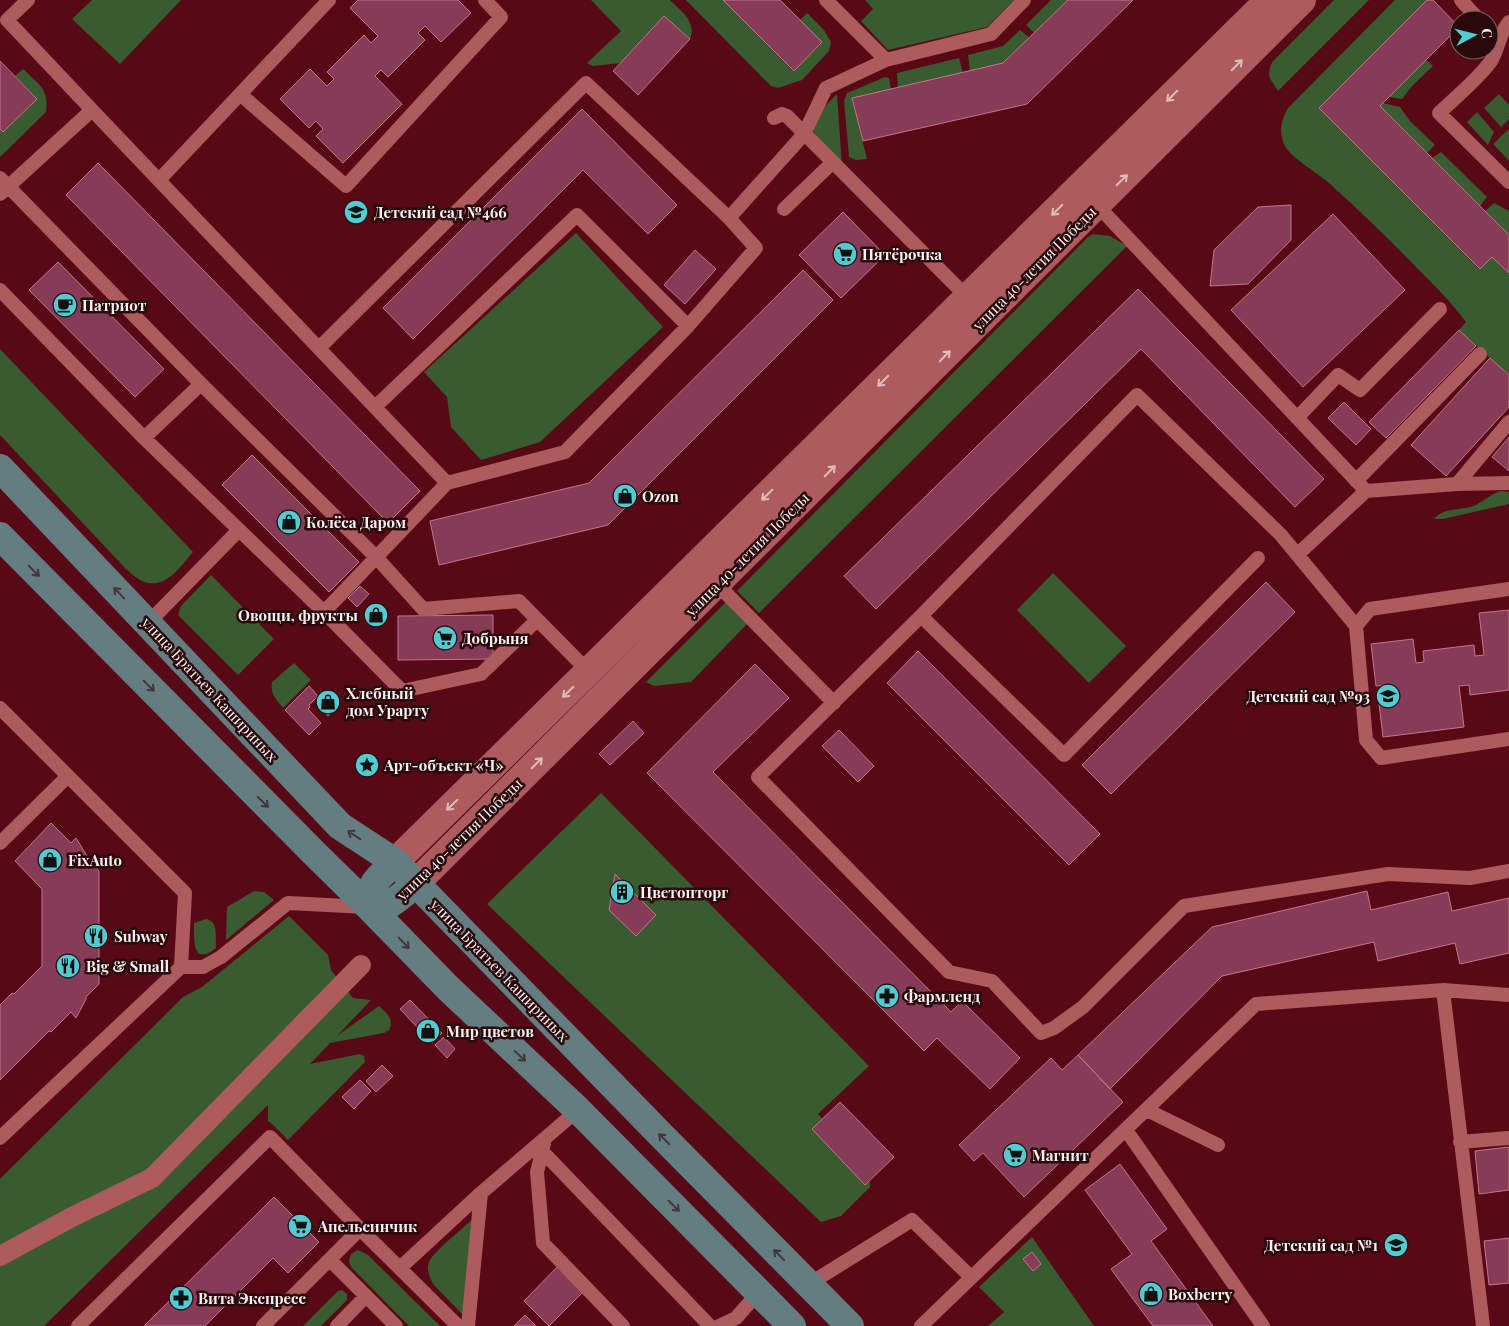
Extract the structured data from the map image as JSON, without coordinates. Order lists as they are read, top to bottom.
{
  "streets": {
    "main road": ["улица 40-летия Победы", "улица Братьев Кашириных"]
  },
  "crossings": [
    ["улица 40-летия Победы", "улица Братьев Кашириных"]
  ],
  "places": {
    "school or university": ["Детский сад №466", "Детский сад №93", "Детский сад №1"],
    "supermarket": [
      "Пятёрочка",
      "Добрыня",
      "Магнит",
      "Апельсинчик"
    ],
    "cafe": ["Патриот"],
    "shop": [
      "Ozon",
      "Колёса Даром",
      "Овощи, фрукты",
      "Хлебный дом Урарту",
      "FixAuto",
      "Мир цветов",
      "Boxberry"
    ],
    "place": ["Арт-объект «Ч»"],
    "building": ["Цветопторг"],
    "restaurant": ["Subway", "Big & Small"],
    "pharmacy": ["Фармленд", "Вита Экспресс"]
  },
  "north": "right"
}
